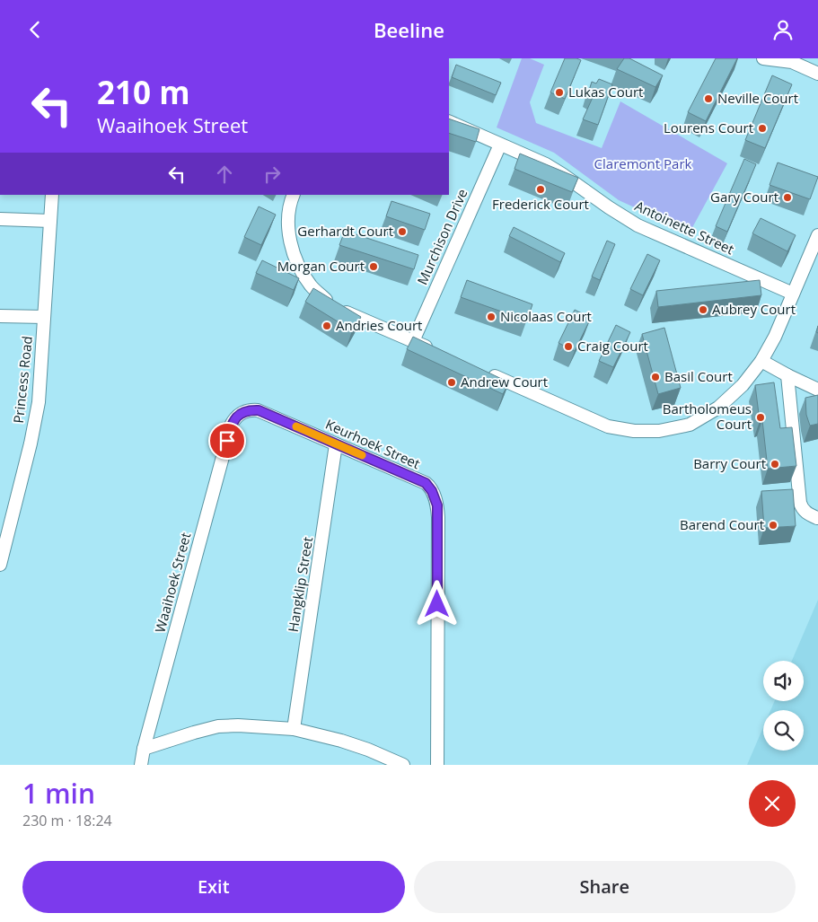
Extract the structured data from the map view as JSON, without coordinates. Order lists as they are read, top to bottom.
{
  "streets": {
    "street": [
      "Antoinette Street",
      "Murchison Drive",
      "Princess Road",
      "Keurhoek Street",
      "Waaihoek Street",
      "Hangklip Street"
    ]
  },
  "crossings": [
    ["Antoinette Street", "Murchison Drive"],
    ["Keurhoek Street", "Waaihoek Street"],
    ["Keurhoek Street", "Hangklip Street"]
  ],
  "parks": ["Claremont Park"],
  "places": [
    "Lukas Court",
    "Neville Court",
    "Lourens Court",
    "Frederick Court",
    "Gary Court",
    "Gerhardt Court",
    "Morgan Court",
    "Aubrey Court",
    "Nicolaas Court",
    "Andries Court",
    "Craig Court",
    "Basil Court",
    "Andrew Court",
    "Bartholomeus Court",
    "Barry Court",
    "Barend Court"
  ],
  "page": {
    "header": "Beeline",
    "turn": ["210 m", "Waaihoek Street"],
    "heading": ["1 min", "230 m · 18:24"],
    "buttons": ["Exit", "Share"]
  }
}
